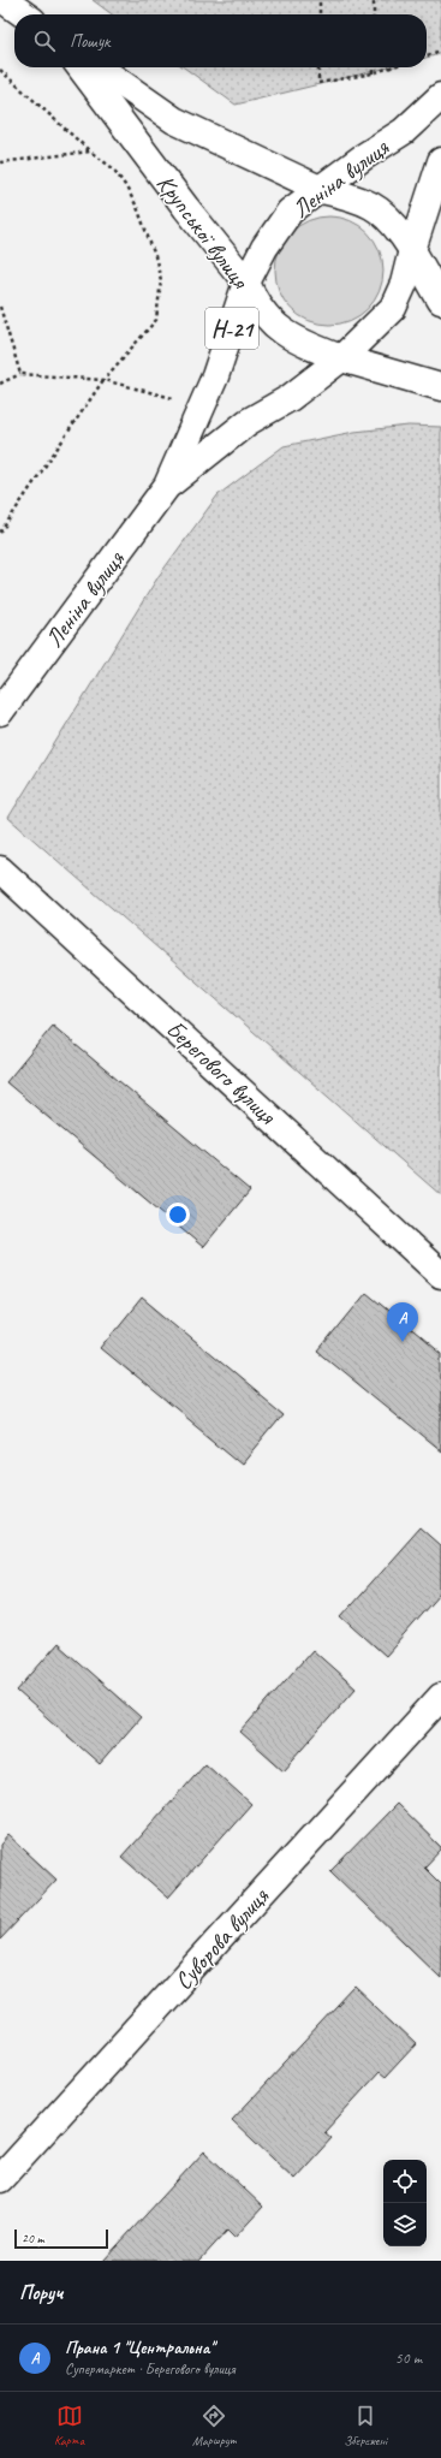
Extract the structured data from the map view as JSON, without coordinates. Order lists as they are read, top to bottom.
{
  "streets": {
    "street": [
      "Леніна вулиця",
      "Крупської вулиця",
      "Н-21",
      "Берегового вулиця",
      "Суворова вулиця"
    ]
  },
  "crossings": [
    ["Леніна вулиця", "Крупської вулиця"]
  ],
  "scale_bar": "20 m",
  "page": {
    "search": "Пошук",
    "pins": "A",
    "scale": "20 m",
    "heading": "Поруч",
    "list": [
      {
        "mark": "A",
        "name": "Прана 1 \"Центральна\"",
        "note": "Супермаркет · Берегового вулиця",
        "value": "50 m"
      }
    ],
    "nav": ["Карта", "Маршрут", "Збережені"]
  }
}
